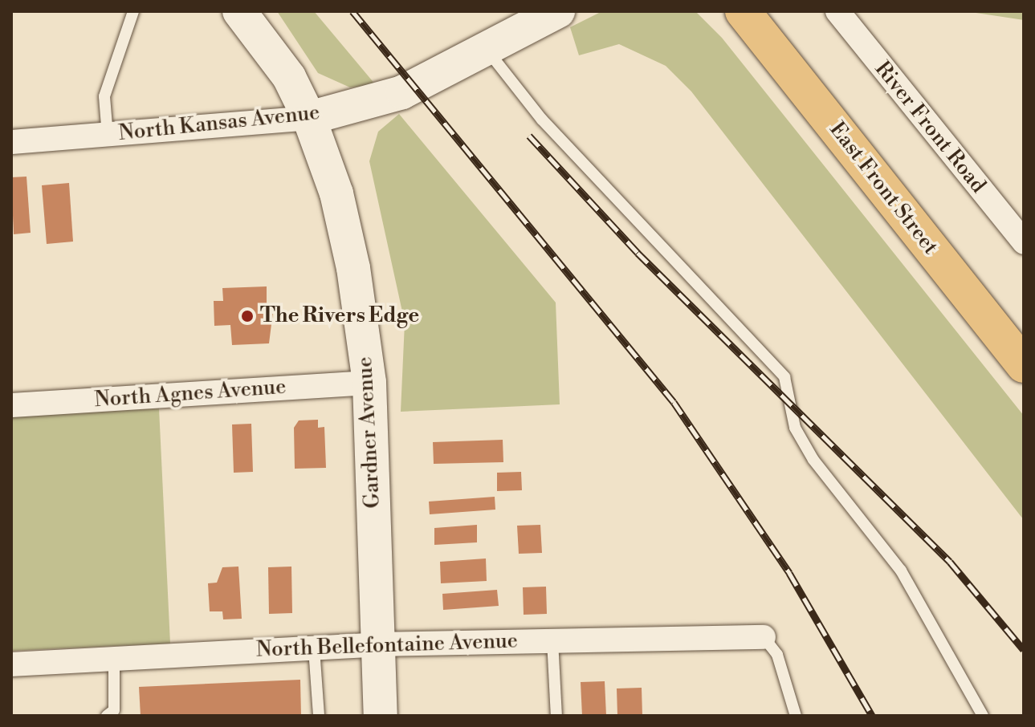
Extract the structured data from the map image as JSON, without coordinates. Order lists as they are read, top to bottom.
{
  "streets": {
    "main road": ["East Front Street"],
    "street": [
      "North Kansas Avenue",
      "River Front Road",
      "North Agnes Avenue",
      "Gardner Avenue",
      "North Bellefontaine Avenue"
    ]
  },
  "crossings": [
    ["North Kansas Avenue", "Gardner Avenue"],
    ["North Agnes Avenue", "Gardner Avenue"],
    ["Gardner Avenue", "North Bellefontaine Avenue"]
  ],
  "places": ["The Rivers Edge"]
}
